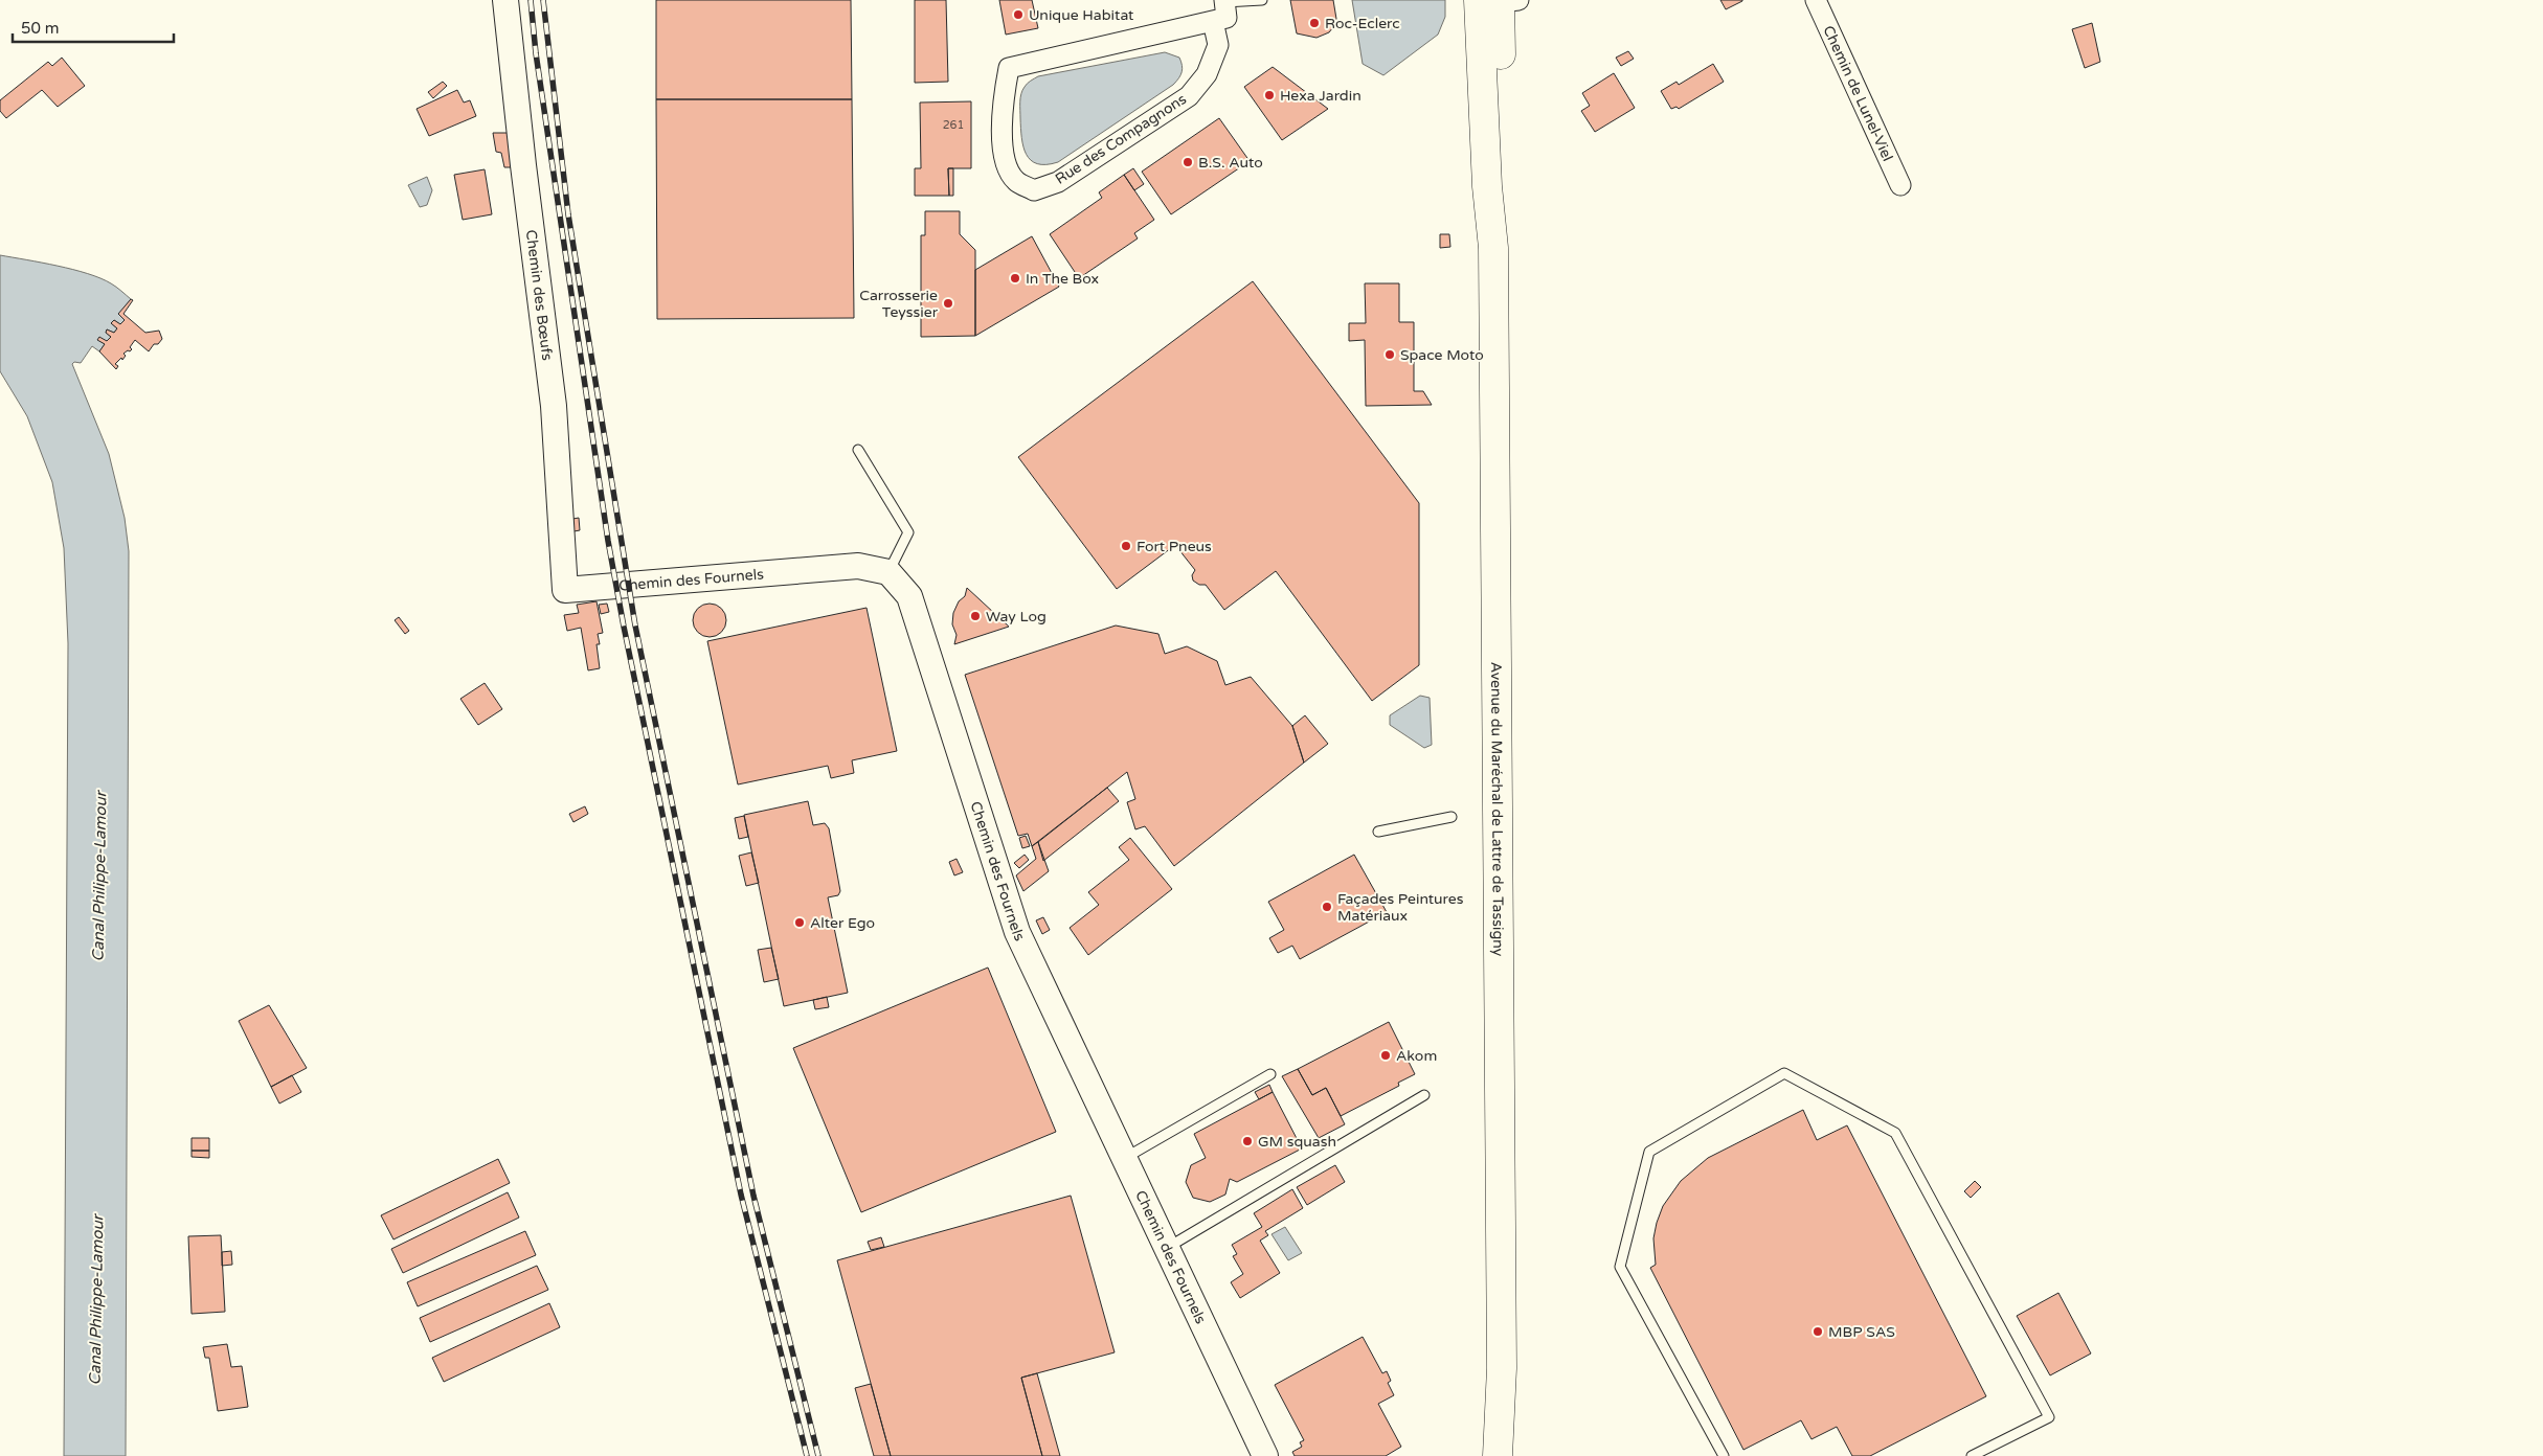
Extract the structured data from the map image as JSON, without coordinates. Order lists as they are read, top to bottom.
{
  "streets": {
    "main road": ["Avenue du Maréchal de Lattre de Tassigny"],
    "street": [
      "Chemin de Lunel-Viel",
      "Rue des Compagnons",
      "Chemin des Bœufs",
      "Chemin des Fournels"
    ]
  },
  "crossings": [
    ["Chemin des Bœufs", "Chemin des Fournels"]
  ],
  "water": ["Canal Philippe-Lamour"],
  "places": [
    "Unique Habitat",
    "Roc-Eclerc",
    "Hexa Jardin",
    "B.S. Auto",
    "In The Box",
    "Carrosserie Teyssier",
    "Space Moto",
    "Fort Pneus",
    "Way Log",
    "Façades Peintures Matériaux",
    "Alter Ego",
    "Akom",
    "GM squash",
    "MBP SAS"
  ],
  "house_numbers": ["261"],
  "scale_bar": "50 m"
}
